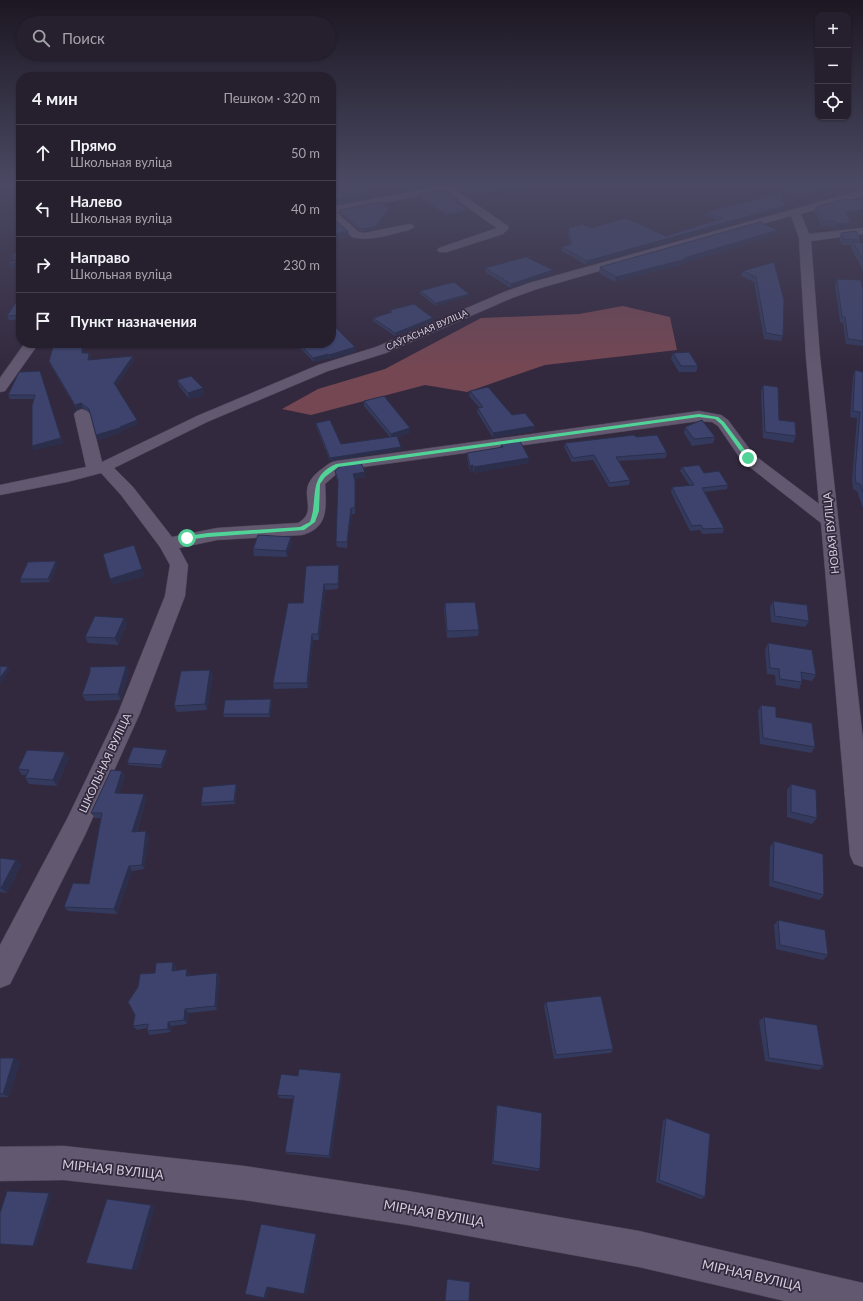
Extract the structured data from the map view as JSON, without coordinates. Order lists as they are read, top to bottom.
{
  "streets": {
    "street": [
      "САЎГАСНАЯ ВУЛІЦА",
      "НОВАЯ ВУЛІЦА",
      "ШКОЛЬНАЯ ВУЛІЦА",
      "МІРНАЯ ВУЛІЦА"
    ]
  },
  "crossings": [
    ["САЎГАСНАЯ ВУЛІЦА", "ШКОЛЬНАЯ ВУЛІЦА"]
  ],
  "page": {
    "map_buttons": ["+", "−"],
    "search": "Поиск",
    "heading": ["4 мин", "Пешком · 320 m"],
    "list": [
      ["Прямо", "Школьная вуліца", "50 m"],
      ["Налево", "Школьная вуліца", "40 m"],
      ["Направо", "Школьная вуліца", "230 m"],
      "Пункт назначения"
    ]
  }
}
